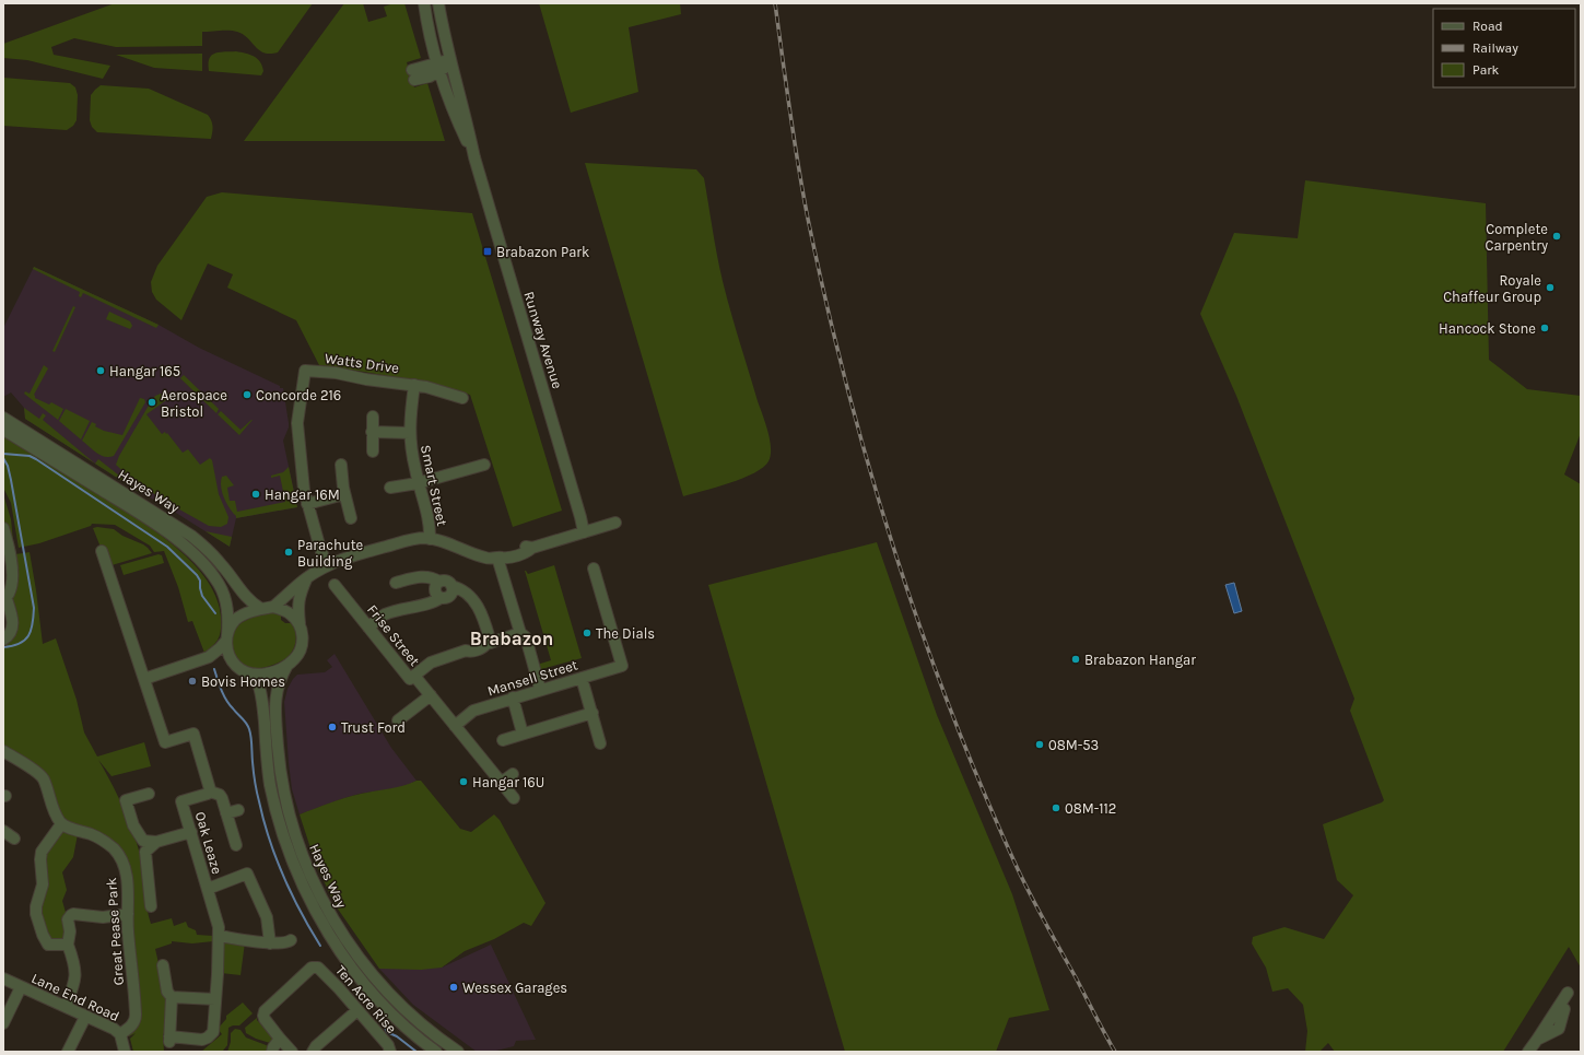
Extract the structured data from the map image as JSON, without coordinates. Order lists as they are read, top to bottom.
{
  "streets": {
    "street": [
      "Runway Avenue",
      "Watts Drive",
      "Smart Street",
      "Hayes Way",
      "Frise Street",
      "Mansell Street",
      "Oak Leaze",
      "Great Pease Park",
      "Lane End Road",
      "Ten Acre Rise"
    ]
  },
  "crossings": [
    ["Watts Drive", "Smart Street"],
    ["Frise Street", "Mansell Street"],
    ["Great Pease Park", "Lane End Road"]
  ],
  "districts": ["Brabazon"],
  "places": {
    "other": [
      "Complete Carpentry",
      "Royale Chaffeur Group",
      "Hancock Stone",
      "Hangar 165",
      "Concorde 216",
      "Aerospace Bristol",
      "Hangar 16M",
      "Parachute Building",
      "The Dials",
      "Brabazon Hangar",
      "Bovis Homes",
      "Trust Ford",
      "08M-53",
      "Hangar 16U",
      "08M-112",
      "Wessex Garages"
    ],
    "transit": ["Brabazon Park"]
  },
  "legend": ["Road", "Railway", "Park"]
}
